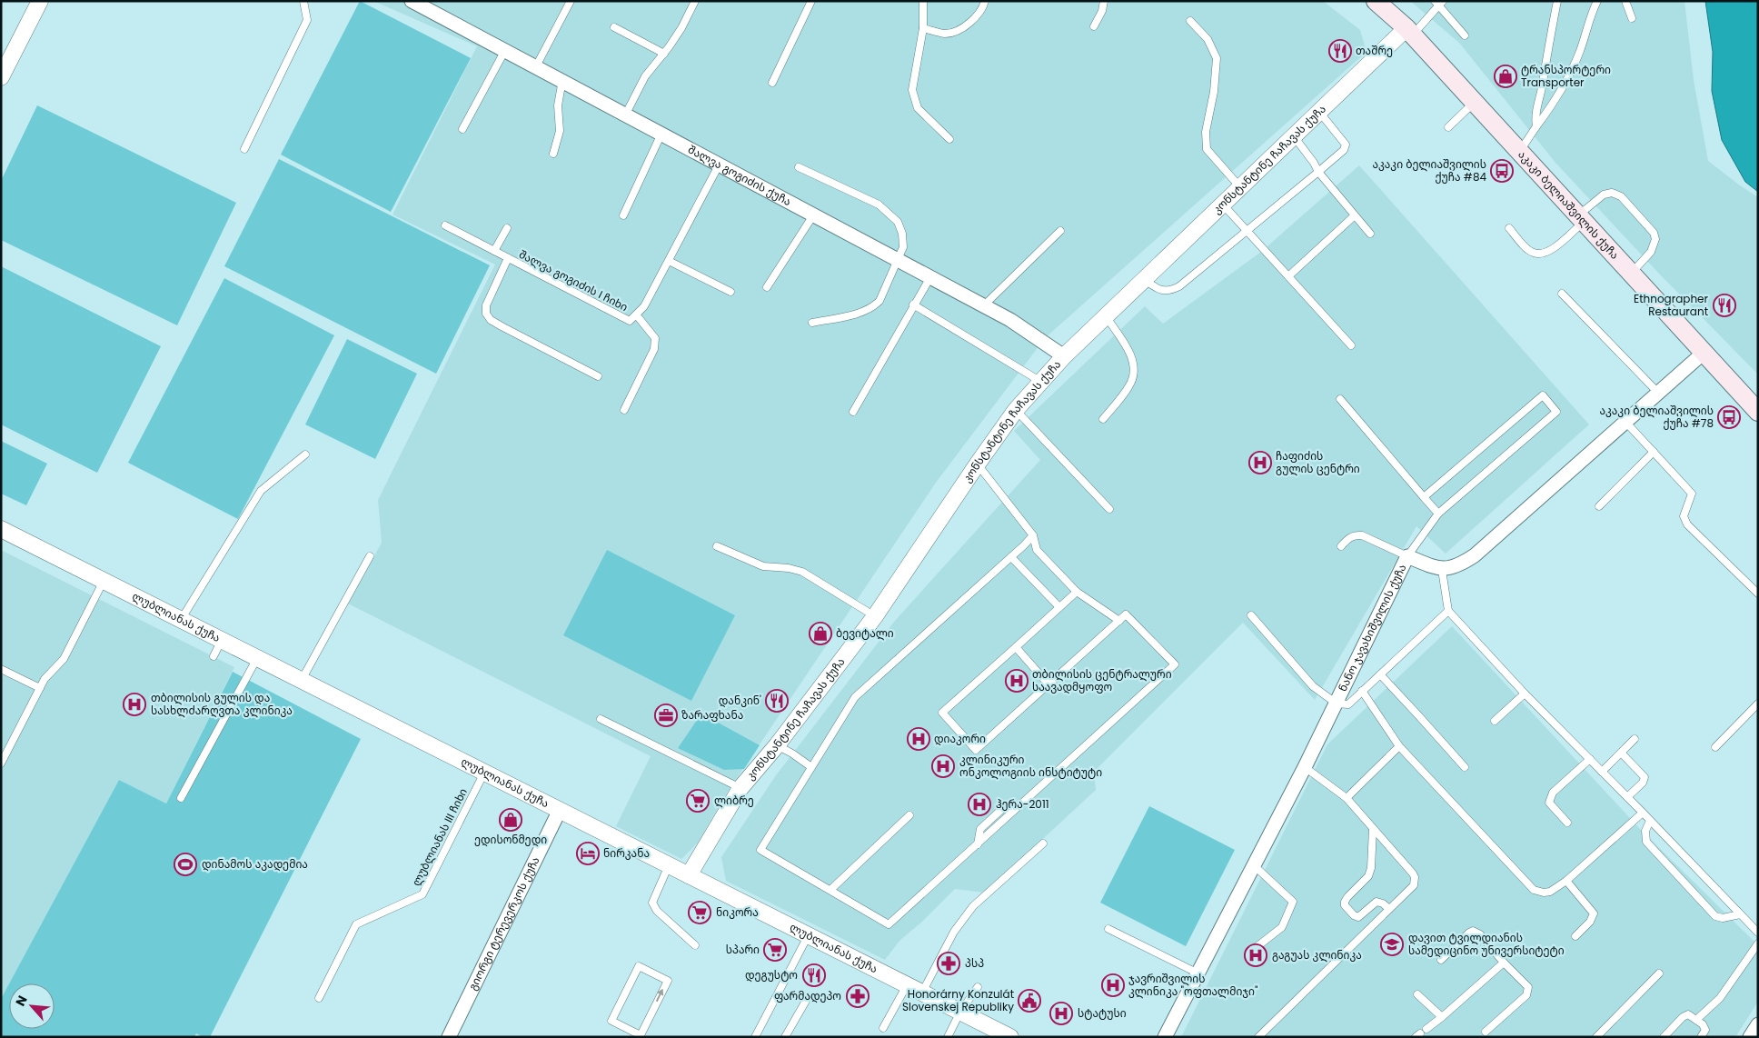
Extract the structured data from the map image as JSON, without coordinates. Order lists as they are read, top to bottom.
{
  "streets": {
    "main road": ["აკაკი ბელიაშვილის ქუჩა"],
    "street": [
      "კონსტანტინე ჩაჩავას ქუჩა",
      "შალვა გოგიძის ქუჩა",
      "ლუბლიანას ქუჩა",
      "ნანო ჯავახიშვილის ქუჩა",
      "გიორგი ტერევერკოს ქუჩა"
    ],
    "lane": ["შალვა გოგიძის I ჩიხი", "ლუბლიანას III ჩიხი"]
  },
  "crossings": [
    ["კონსტანტინე ჩაჩავას ქუჩა", "შალვა გოგიძის ქუჩა"],
    ["კონსტანტინე ჩაჩავას ქუჩა", "აკაკი ბელიაშვილის ქუჩა"],
    ["კონსტანტინე ჩაჩავას ქუჩა", "ლუბლიანას ქუჩა"],
    ["შალვა გოგიძის ქუჩა", "შალვა გოგიძის I ჩიხი"],
    ["ლუბლიანას ქუჩა", "ლუბლიანას III ჩიხი"],
    ["ლუბლიანას ქუჩა", "გიორგი ტერევერკოს ქუჩა"]
  ],
  "places": {
    "restaurant": [
      "თაშრე",
      "Ethnographer Restaurant",
      "დანკინ'",
      "დეგუსტო"
    ],
    "shop": ["ტრანსპორტერი Transporter", "ბევიტალი", "ედისონმედი"],
    "bus stop": ["აკაკი ბელიაშვილის ქუჩა #84", "აკაკი ბელიაშვილის ქუჩა #78"],
    "hospital": [
      "ჩაფიძის გულის ცენტრი",
      "თბილისის ცენტრალური საავადმყოფო",
      "თბილისის გულის და სასხლძარღვთა კლინიკა",
      "დიაკორი",
      "კლინიკური ონკოლოგიის ინსტიტუტი",
      "ჰერა-2011",
      "გაგუას კლინიკა",
      "ჯავრიშვილის კლინიკა \"ოფთალმიჯი\"",
      "სტატუსი"
    ],
    "office": ["ზარაფხანა"],
    "supermarket": ["ლიბრე", "ნიკორა", "სპარი"],
    "hotel": ["ნირკანა"],
    "sports": ["დინამოს აკადემია"],
    "school or university": ["დავით ტვილდიანის სამედიცინო უნივერსიტეტი"],
    "pharmacy": ["პსპ", "ფარმადეპო"],
    "public building": ["Honorárny Konzulát Slovenskej Republiky"]
  },
  "north": "top left"
}
